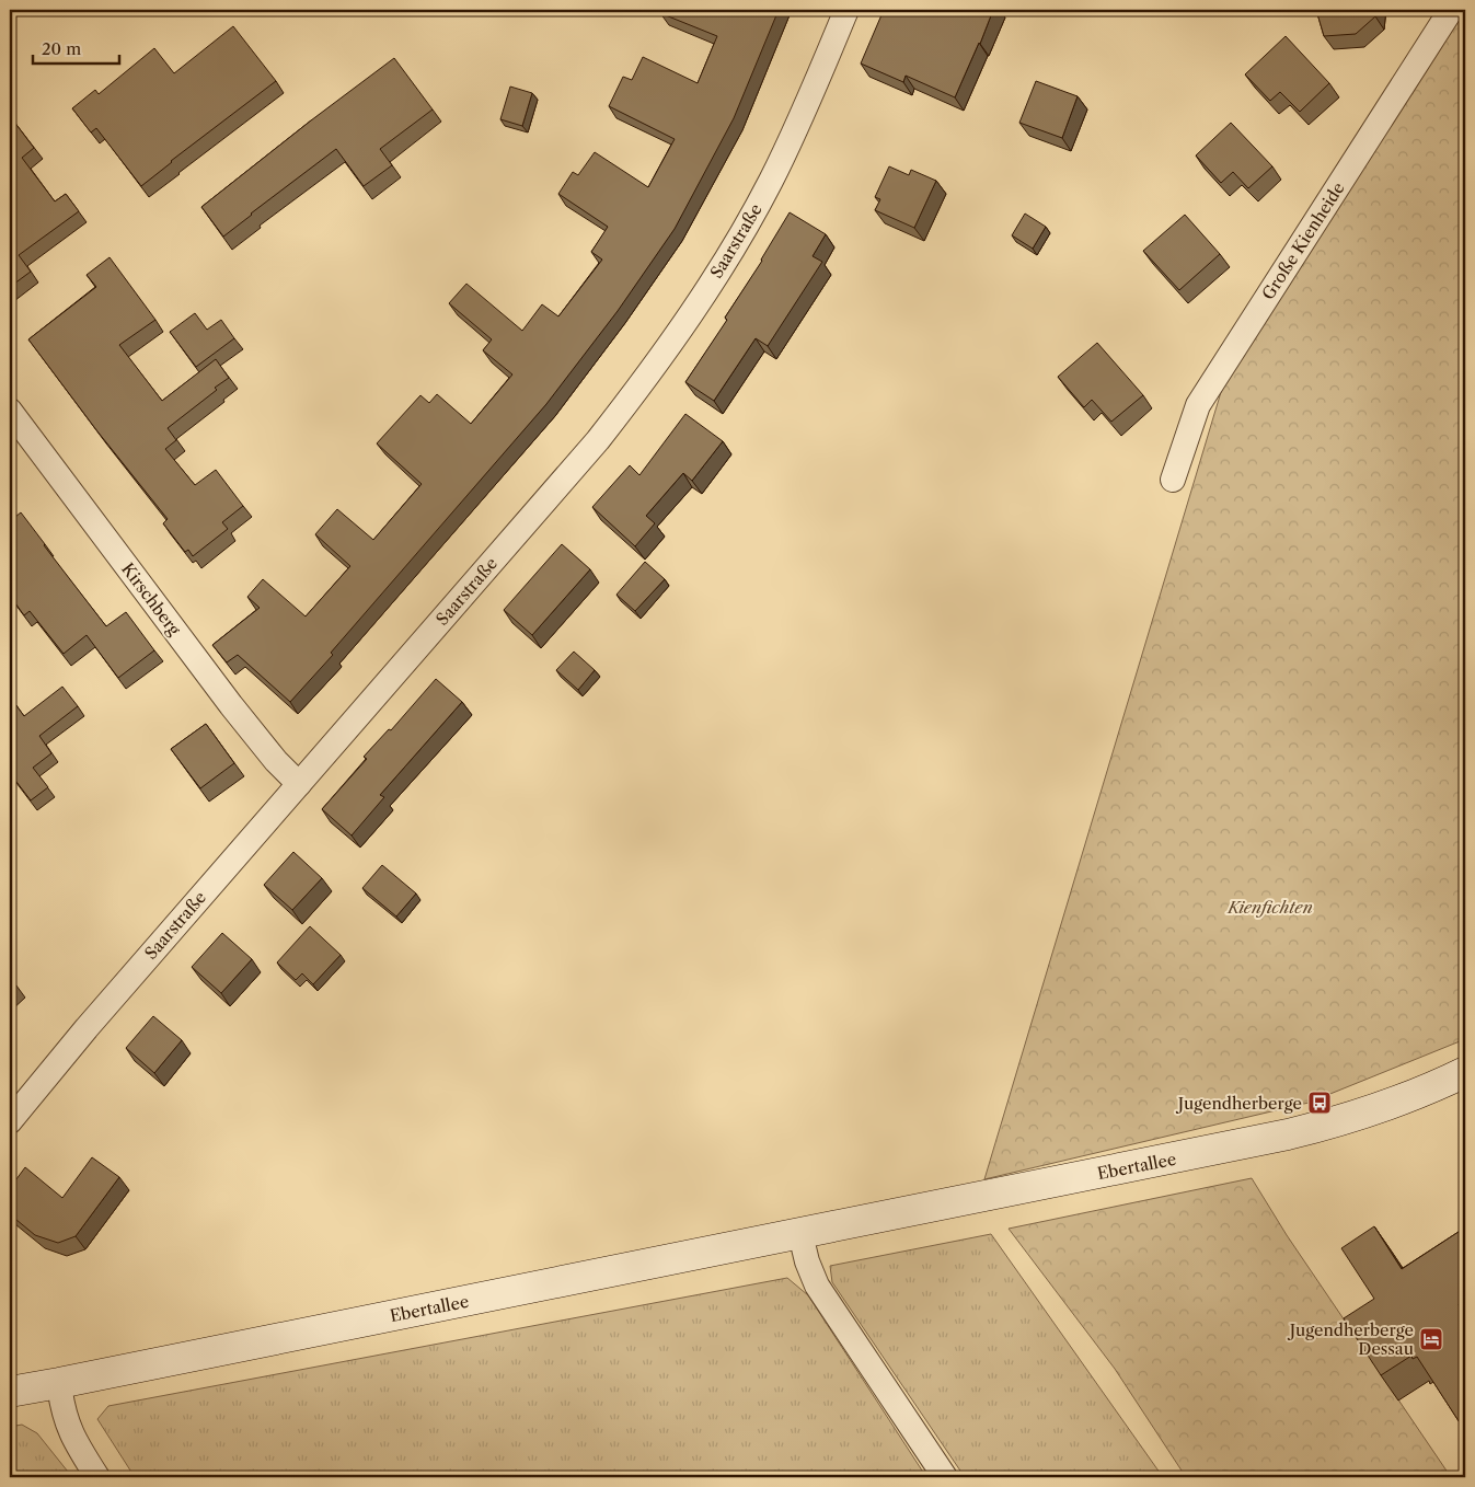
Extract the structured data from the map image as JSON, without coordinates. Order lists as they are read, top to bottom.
{
  "streets": {
    "street": [
      "Saarstraße",
      "Große Kienheide",
      "Kirschberg",
      "Ebertallee"
    ]
  },
  "crossings": [
    ["Saarstraße", "Kirschberg"]
  ],
  "parks": ["Kienfichten"],
  "places": {
    "bus stop": ["Jugendherberge"],
    "hotel": ["Jugendherberge Dessau"]
  },
  "scale_bar": "20 m"
}
